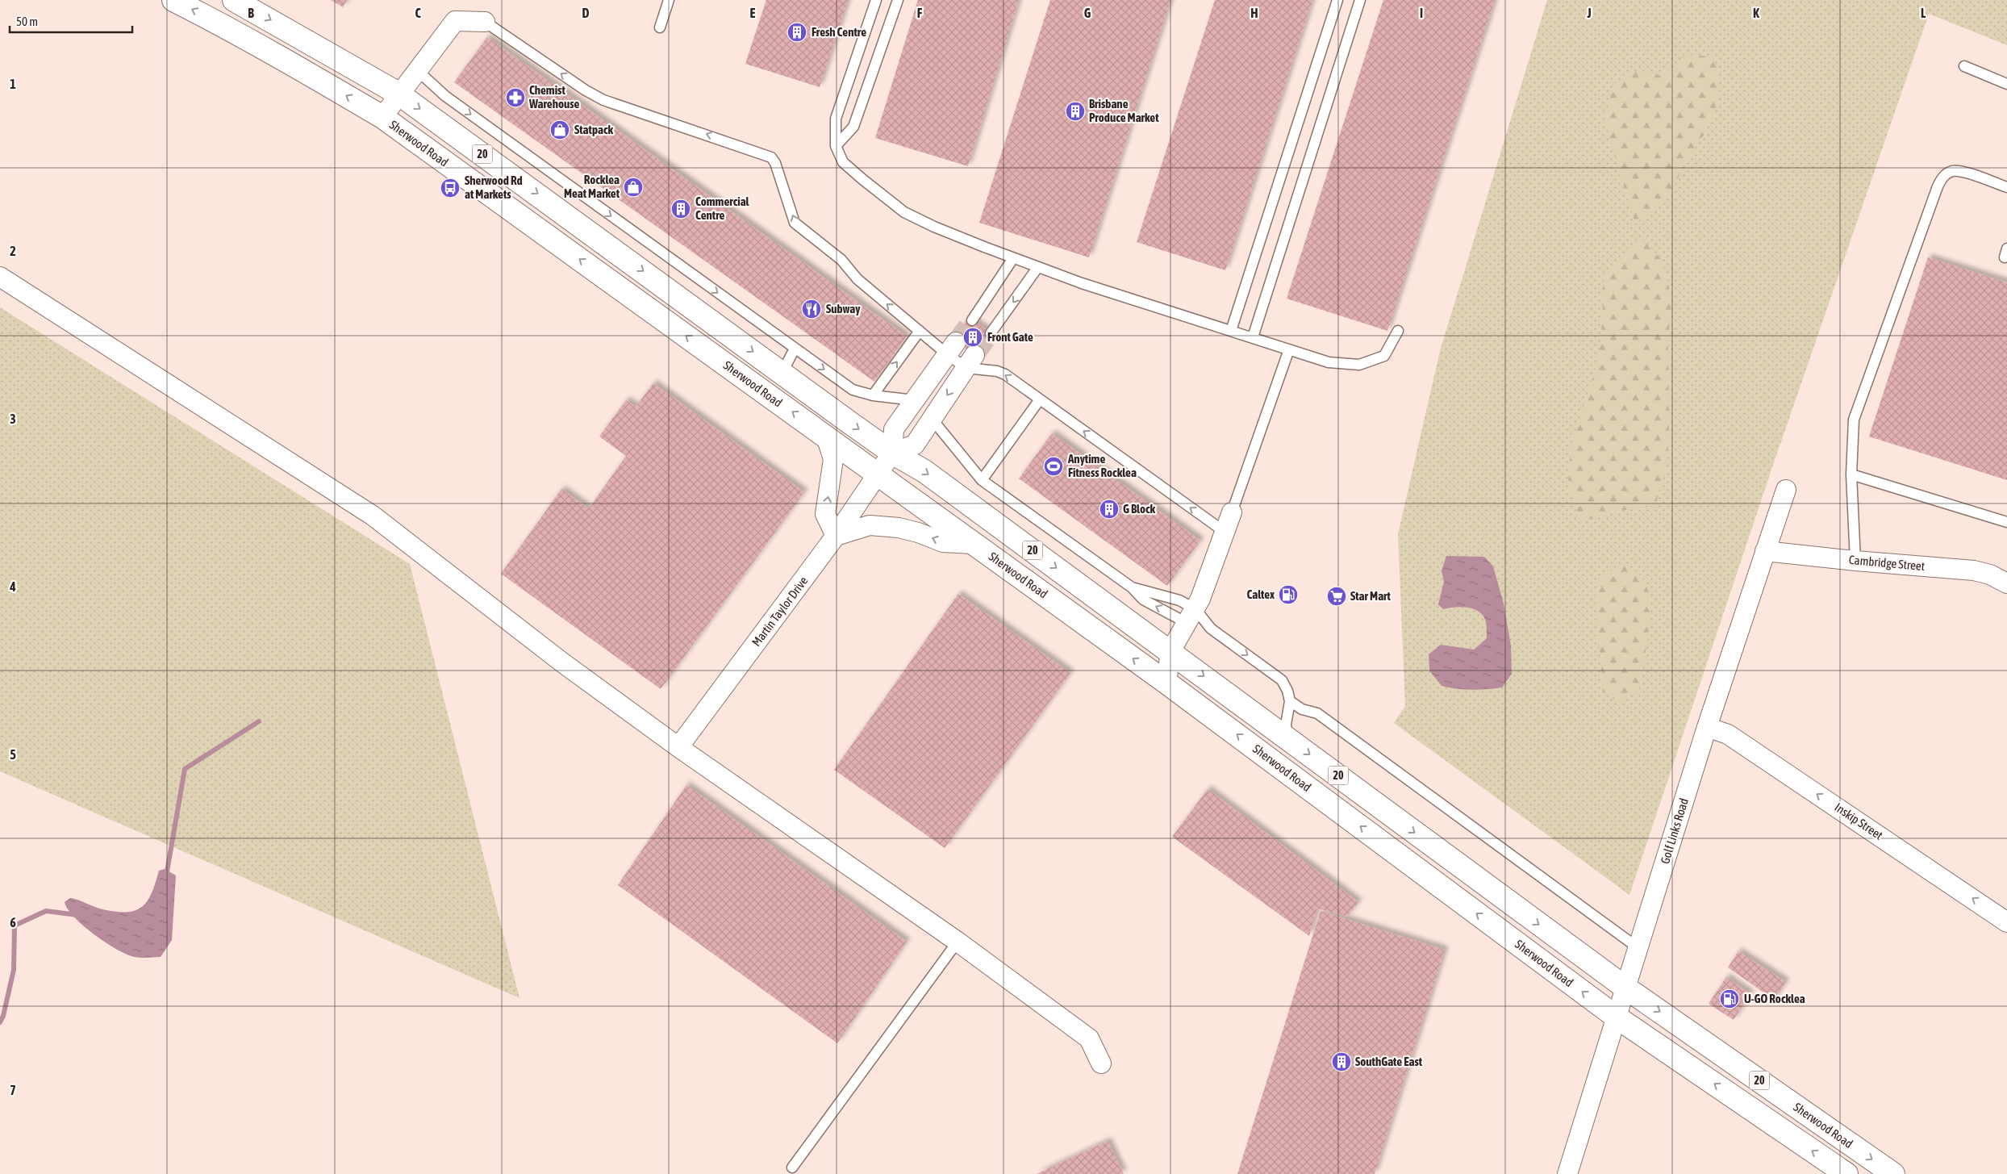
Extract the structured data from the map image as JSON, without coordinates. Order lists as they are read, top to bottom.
{
  "streets": {
    "main road": ["Sherwood Road", "20"],
    "street": [
      "Cambridge Street",
      "Martin Taylor Drive",
      "Inskip Street",
      "Golf Links Road"
    ]
  },
  "crossings": [
    ["Sherwood Road", "Martin Taylor Drive"],
    ["Sherwood Road", "Golf Links Road"],
    ["Cambridge Street", "Golf Links Road"],
    ["Inskip Street", "Golf Links Road"]
  ],
  "one_way": ["Inskip Street"],
  "places": {
    "building": [
      "Fresh Centre",
      "Brisbane Produce Market",
      "Commercial Centre",
      "Front Gate",
      "G Block",
      "SouthGate East"
    ],
    "pharmacy": ["Chemist Warehouse"],
    "shop": ["Statpack", "Rocklea Meat Market"],
    "bus stop": ["Sherwood Rd at Markets"],
    "restaurant": ["Subway"],
    "sports": ["Anytime Fitness Rocklea"],
    "fuel station": ["Caltex", "U-GO Rocklea"],
    "supermarket": ["Star Mart"]
  },
  "scale_bar": "50 m",
  "grid": {
    "columns": [
      "B",
      "C",
      "D",
      "E",
      "F",
      "G",
      "H",
      "I",
      "J",
      "K",
      "L"
    ],
    "rows": [
      "1",
      "2",
      "3",
      "4",
      "5",
      "6",
      "7"
    ]
  }
}
